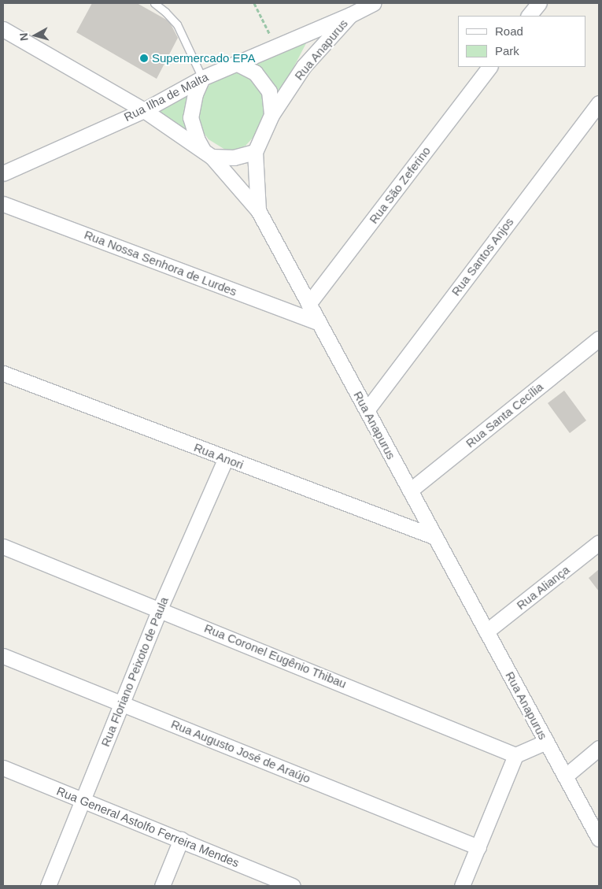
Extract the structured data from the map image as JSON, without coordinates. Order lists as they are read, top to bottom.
{
  "streets": {
    "street": [
      "Rua Anapurus",
      "Rua Ilha de Malta",
      "Rua São Zeferino",
      "Rua Santos Anjos",
      "Rua Nossa Senhora de Lurdes",
      "Rua Santa Cecília",
      "Rua Anori",
      "Rua Aliança",
      "Rua Coronel Eugênio Thibau",
      "Rua Floriano Peixoto de Paula",
      "Rua Augusto José de Araújo",
      "Rua General Astolfo Ferreira Mendes"
    ]
  },
  "crossings": [
    ["Rua Anapurus", "Rua Ilha de Malta"],
    ["Rua Anapurus", "Rua São Zeferino"],
    ["Rua Anapurus", "Rua Santos Anjos"],
    ["Rua Anapurus", "Rua Nossa Senhora de Lurdes"],
    ["Rua Anapurus", "Rua Santa Cecília"],
    ["Rua Anapurus", "Rua Anori"],
    ["Rua Anapurus", "Rua Aliança"],
    ["Rua Anori", "Rua Floriano Peixoto de Paula"],
    ["Rua Coronel Eugênio Thibau", "Rua Floriano Peixoto de Paula"],
    ["Rua Floriano Peixoto de Paula", "Rua Augusto José de Araújo"],
    ["Rua Floriano Peixoto de Paula", "Rua General Astolfo Ferreira Mendes"]
  ],
  "places": ["Supermercado EPA"],
  "legend": ["Road", "Park"],
  "north": "left"
}
